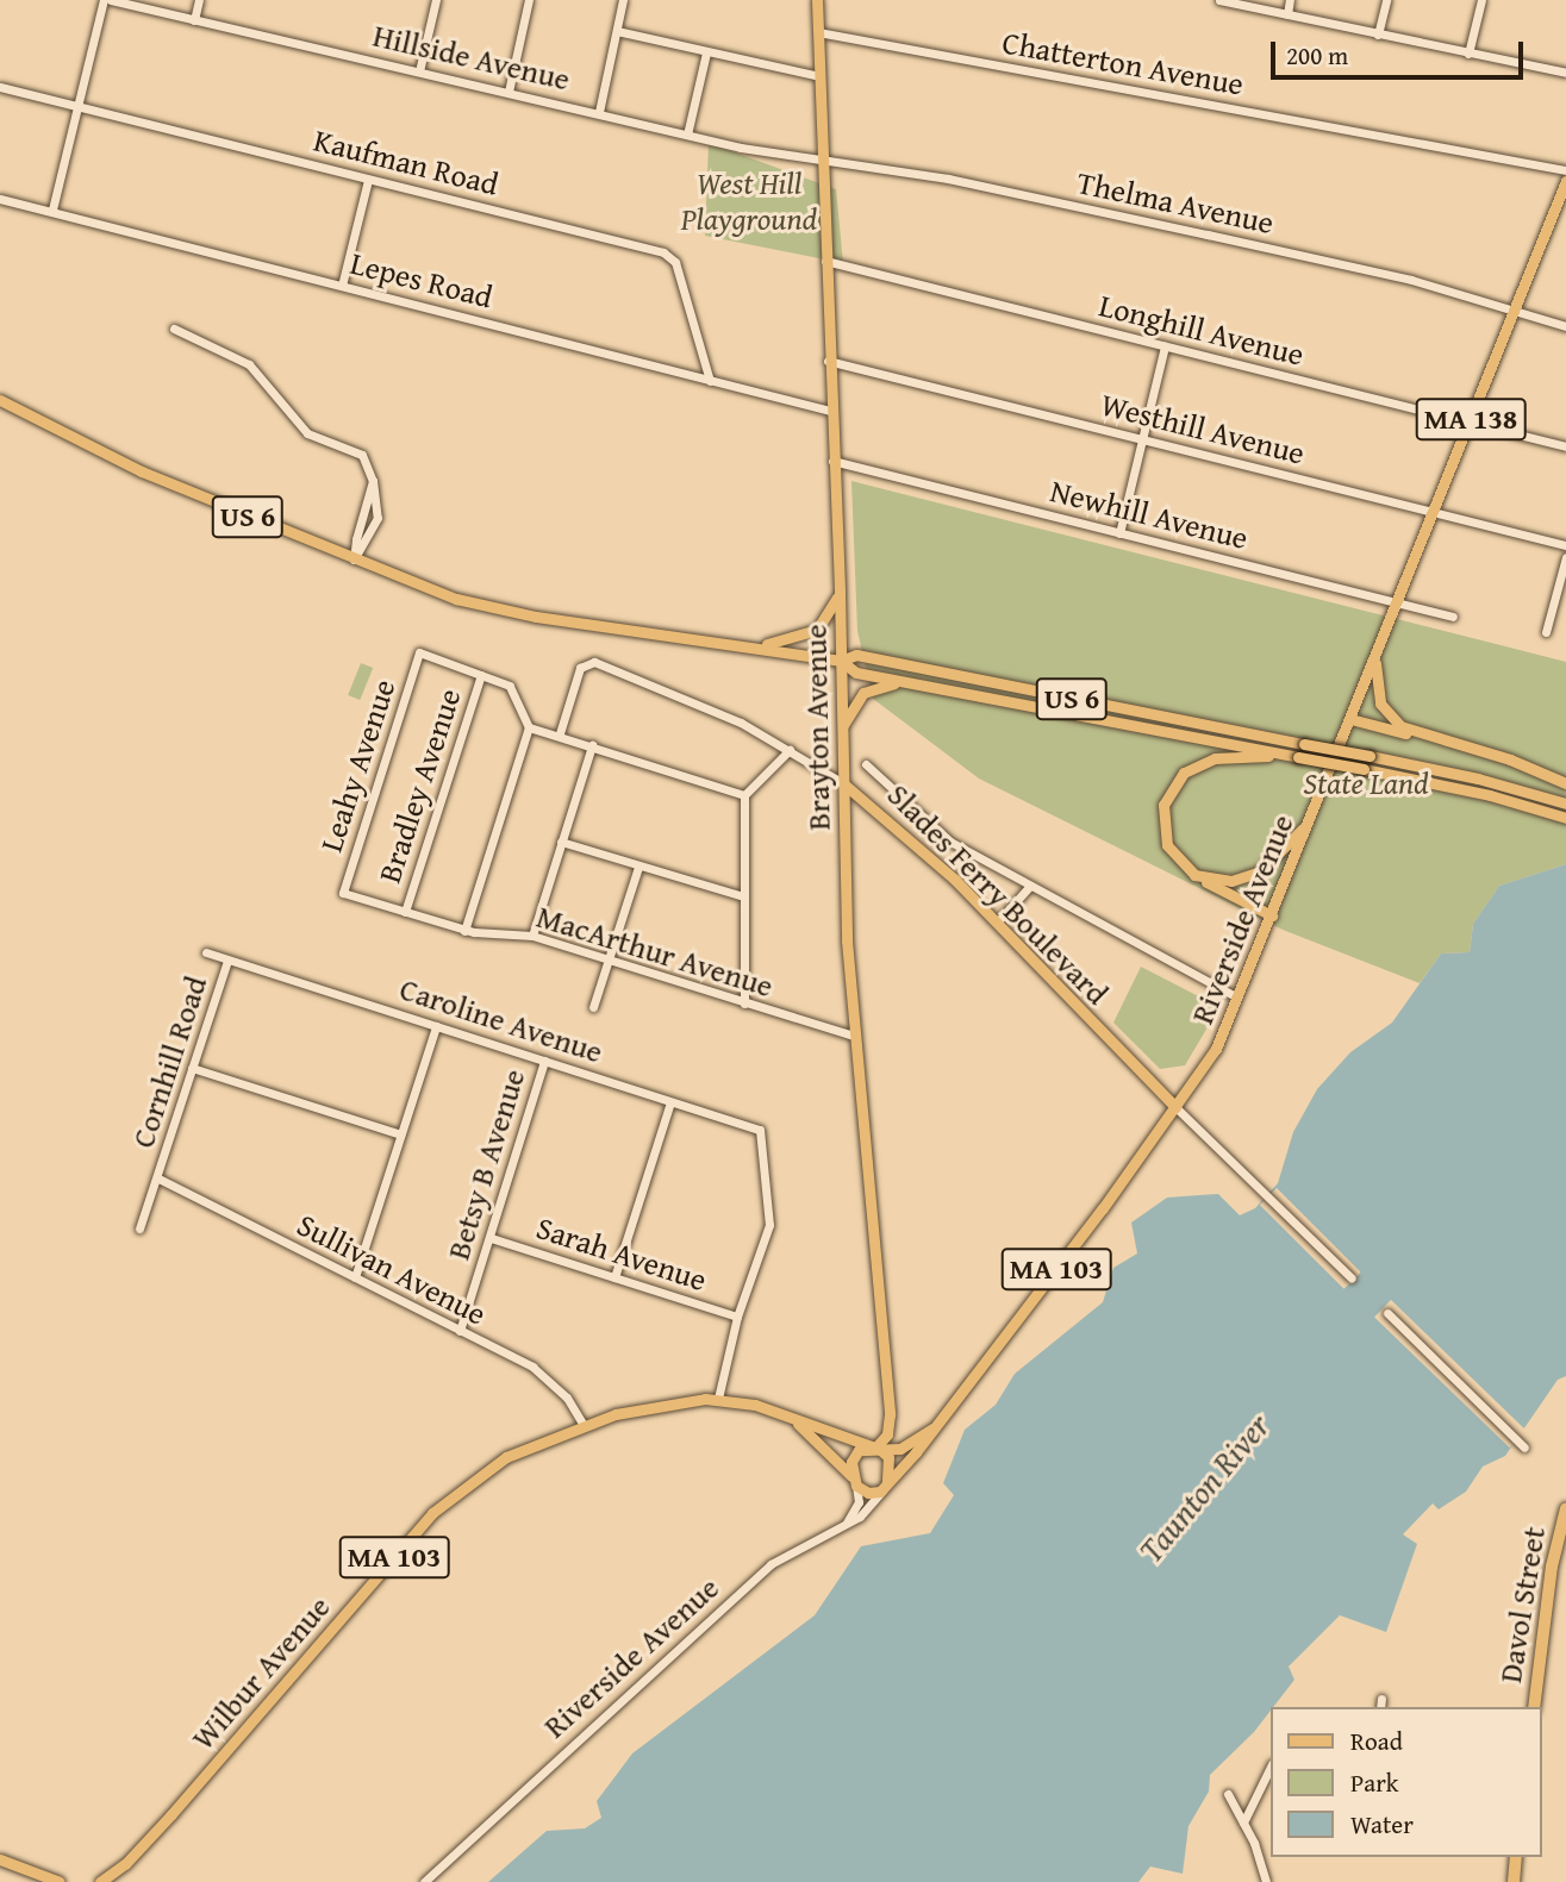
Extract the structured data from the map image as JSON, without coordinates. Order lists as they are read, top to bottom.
{
  "streets": {
    "highway": ["Davol Street"],
    "main road": [
      "MA 138",
      "US 6",
      "Brayton Avenue",
      "Slades Ferry Boulevard",
      "Riverside Avenue",
      "MA 103",
      "Wilbur Avenue"
    ],
    "street": [
      "Hillside Avenue",
      "Chatterton Avenue",
      "Kaufman Road",
      "Thelma Avenue",
      "Lepes Road",
      "Longhill Avenue",
      "Westhill Avenue",
      "Newhill Avenue",
      "Leahy Avenue",
      "Bradley Avenue",
      "MacArthur Avenue",
      "Caroline Avenue",
      "Cornhill Road",
      "Betsy B Avenue",
      "Sarah Avenue",
      "Sullivan Avenue"
    ]
  },
  "crossings": [
    ["Hillside Avenue", "Thelma Avenue"],
    ["Hillside Avenue", "Brayton Avenue"],
    ["Chatterton Avenue", "Brayton Avenue"],
    ["Kaufman Road", "Lepes Road"],
    ["Thelma Avenue", "Brayton Avenue"],
    ["Thelma Avenue", "Riverside Avenue"],
    ["Lepes Road", "Brayton Avenue"],
    ["Longhill Avenue", "Brayton Avenue"],
    ["Longhill Avenue", "Riverside Avenue"],
    ["MA 138", "Riverside Avenue"],
    ["Westhill Avenue", "Brayton Avenue"],
    ["Westhill Avenue", "Riverside Avenue"],
    ["Newhill Avenue", "Brayton Avenue"],
    ["Newhill Avenue", "Riverside Avenue"],
    ["US 6", "Brayton Avenue"],
    ["Brayton Avenue", "Slades Ferry Boulevard"],
    ["Brayton Avenue", "Riverside Avenue"],
    ["Brayton Avenue", "MacArthur Avenue"],
    ["Brayton Avenue", "Wilbur Avenue"],
    ["Leahy Avenue", "Bradley Avenue"],
    ["Leahy Avenue", "MacArthur Avenue"],
    ["Bradley Avenue", "MacArthur Avenue"],
    ["Slades Ferry Boulevard", "Riverside Avenue"],
    ["Riverside Avenue", "Wilbur Avenue"],
    ["Caroline Avenue", "Cornhill Road"],
    ["Caroline Avenue", "Betsy B Avenue"],
    ["Caroline Avenue", "Sarah Avenue"],
    ["Cornhill Road", "Sullivan Avenue"],
    ["Betsy B Avenue", "Sarah Avenue"],
    ["Betsy B Avenue", "Sullivan Avenue"],
    ["Sullivan Avenue", "Wilbur Avenue"]
  ],
  "water": ["Taunton River"],
  "parks": ["West Hill Playground", "State Land"],
  "legend": ["Road", "Park", "Water"],
  "scale_bar": "200 m"
}
